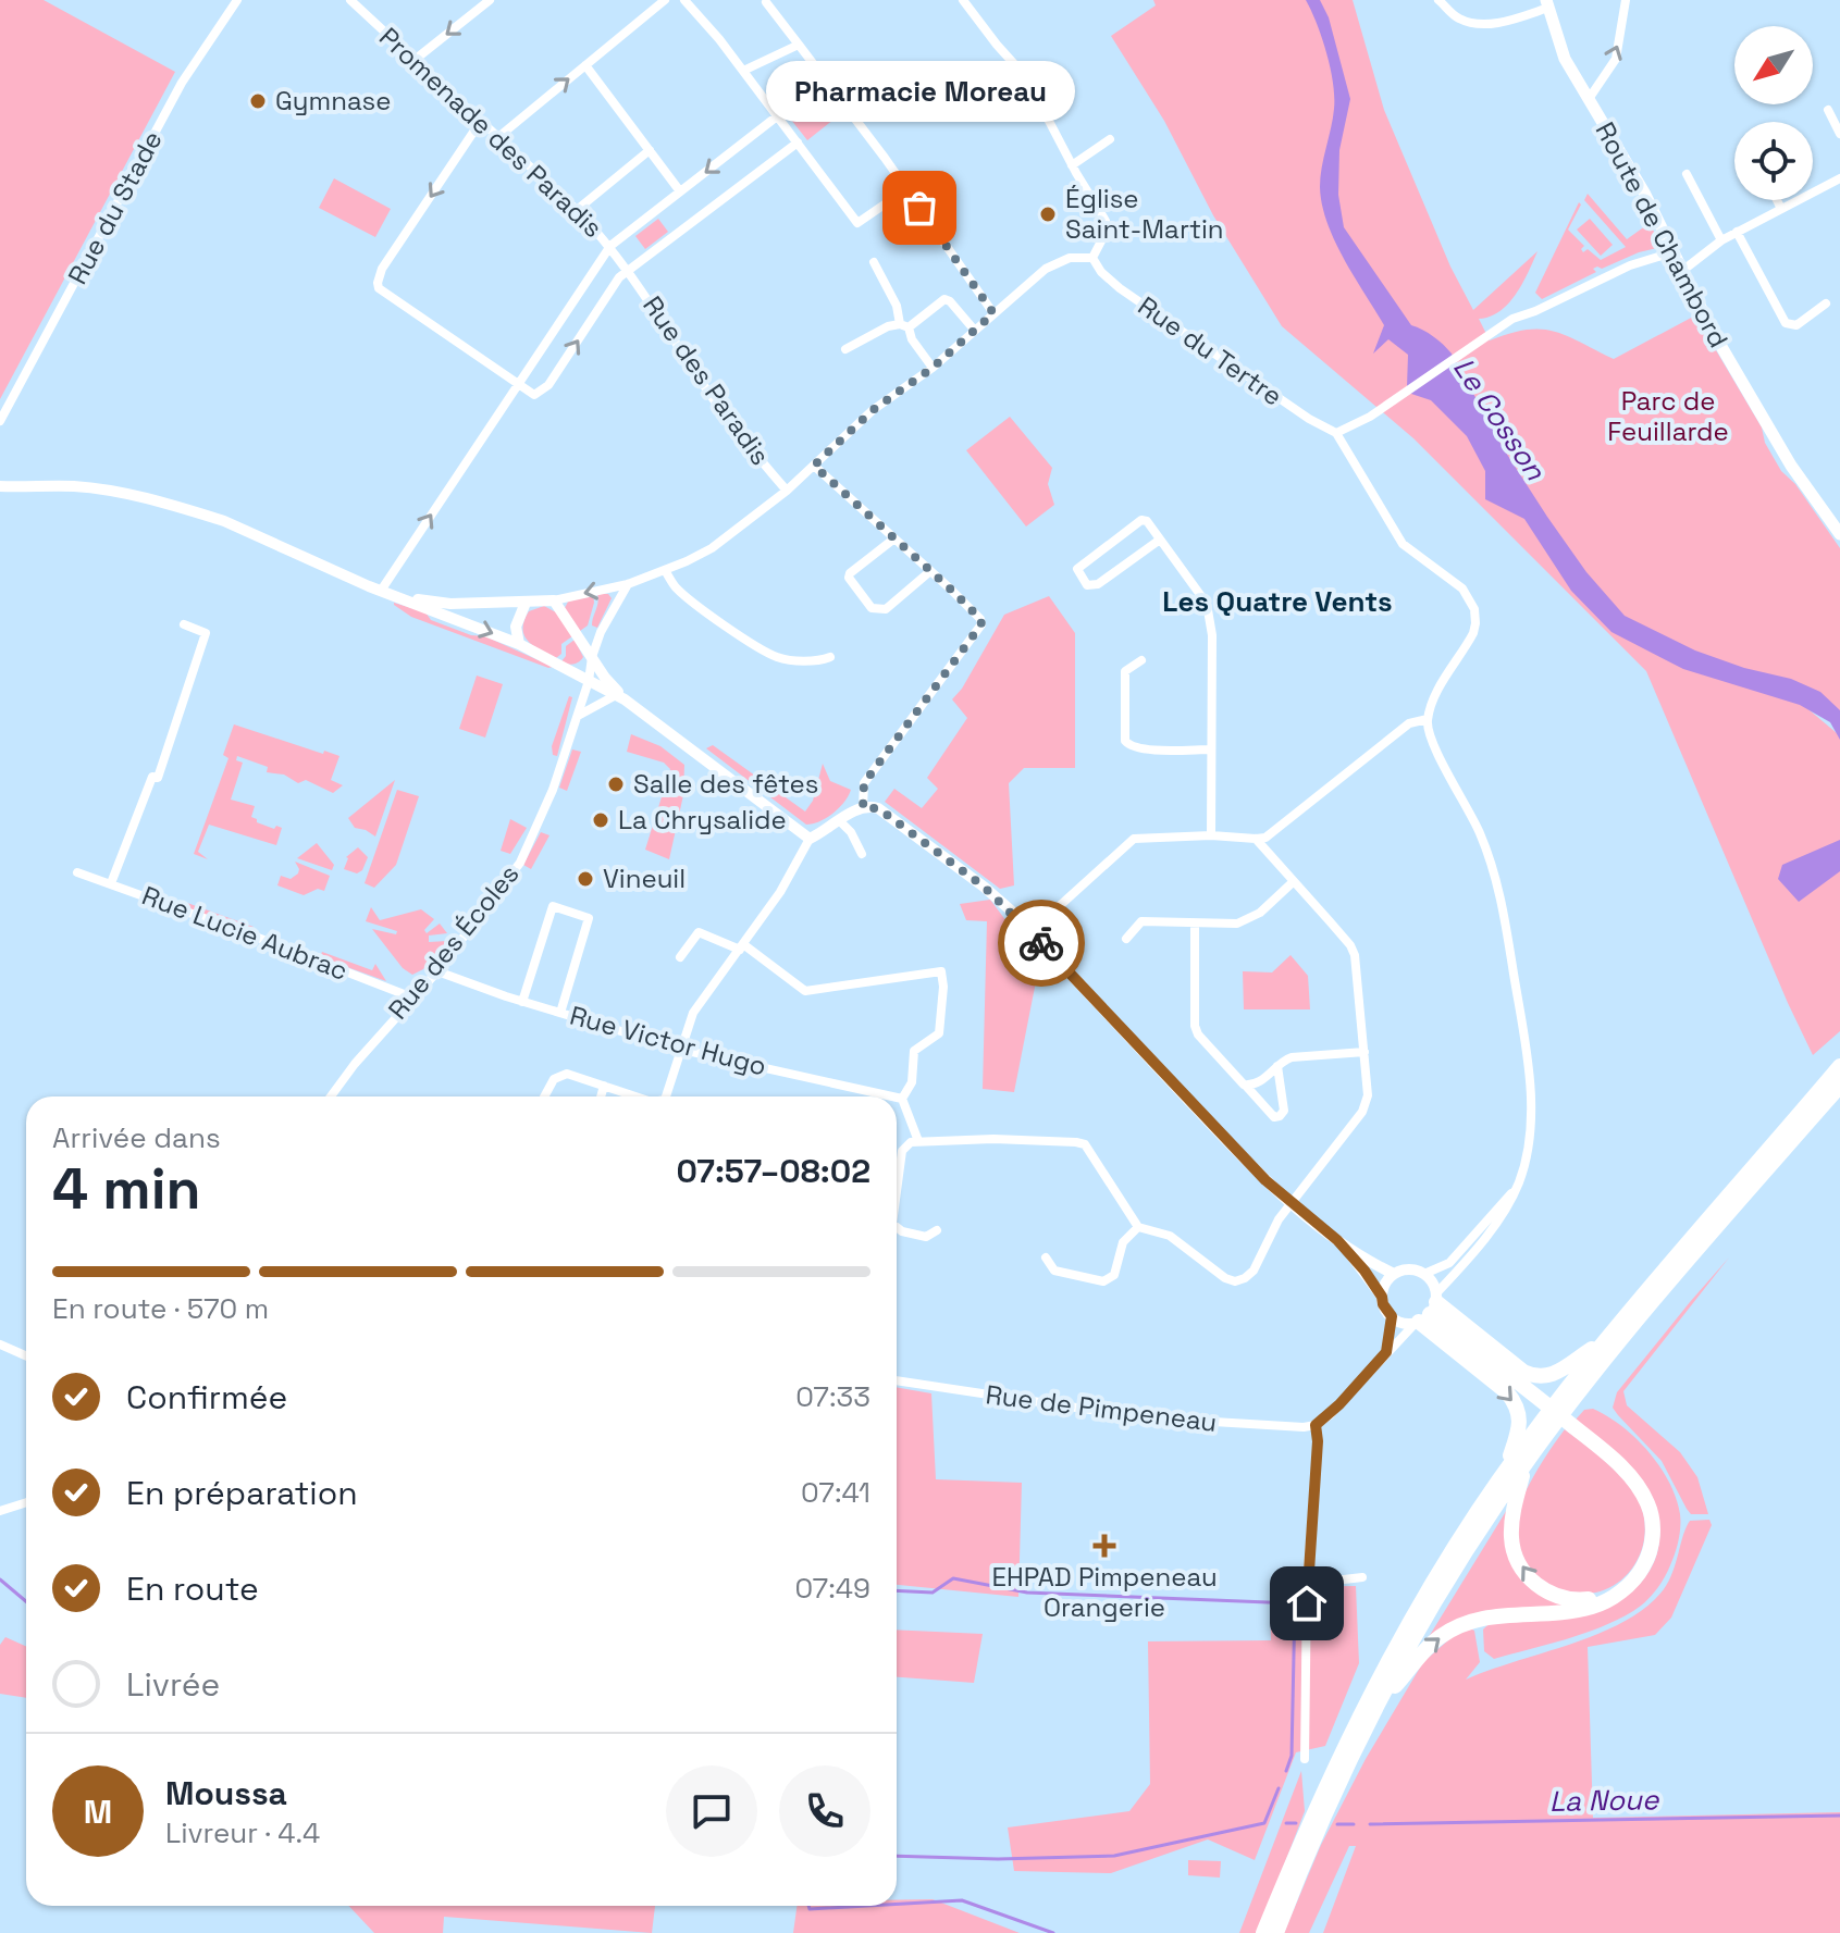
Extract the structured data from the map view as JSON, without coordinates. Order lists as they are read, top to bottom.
{
  "streets": {
    "main road": ["Route de Chambord"],
    "street": [
      "Promenade des Paradis",
      "Rue du Stade",
      "Rue du Tertre",
      "Rue des Paradis",
      "Rue Lucie Aubrac",
      "Rue des Écoles",
      "Rue Victor Hugo",
      "Rue de Pimpeneau"
    ]
  },
  "crossings": [
    ["Promenade des Paradis", "Rue des Paradis"],
    ["Rue Lucie Aubrac", "Rue des Écoles"],
    ["Rue des Écoles", "Rue Victor Hugo"]
  ],
  "districts": ["Les Quatre Vents"],
  "water": ["Le Cosson", "La Noue"],
  "parks": ["Parc de Feuillarde"],
  "places": {
    "other": [
      "Gymnase",
      "Pharmacie Moreau",
      "Église Saint-Martin",
      "Salle des fêtes",
      "La Chrysalide",
      "Vineuil"
    ],
    "health": ["EHPAD Pimpeneau Orangerie"]
  },
  "north": "bottom left",
  "page": {
    "bubble": "Pharmacie Moreau",
    "heading": ["4 min", "Arrivée dans", "07:57–08:02"],
    "panel": ["Moussa", "Livreur · 4.4"],
    "bar": "En route · 570 m",
    "list": [
      ["Confirmée", "07:33"],
      ["En préparation", "07:41"],
      ["En route", "07:49"],
      "Livrée"
    ],
    "round": "M"
  }
}
